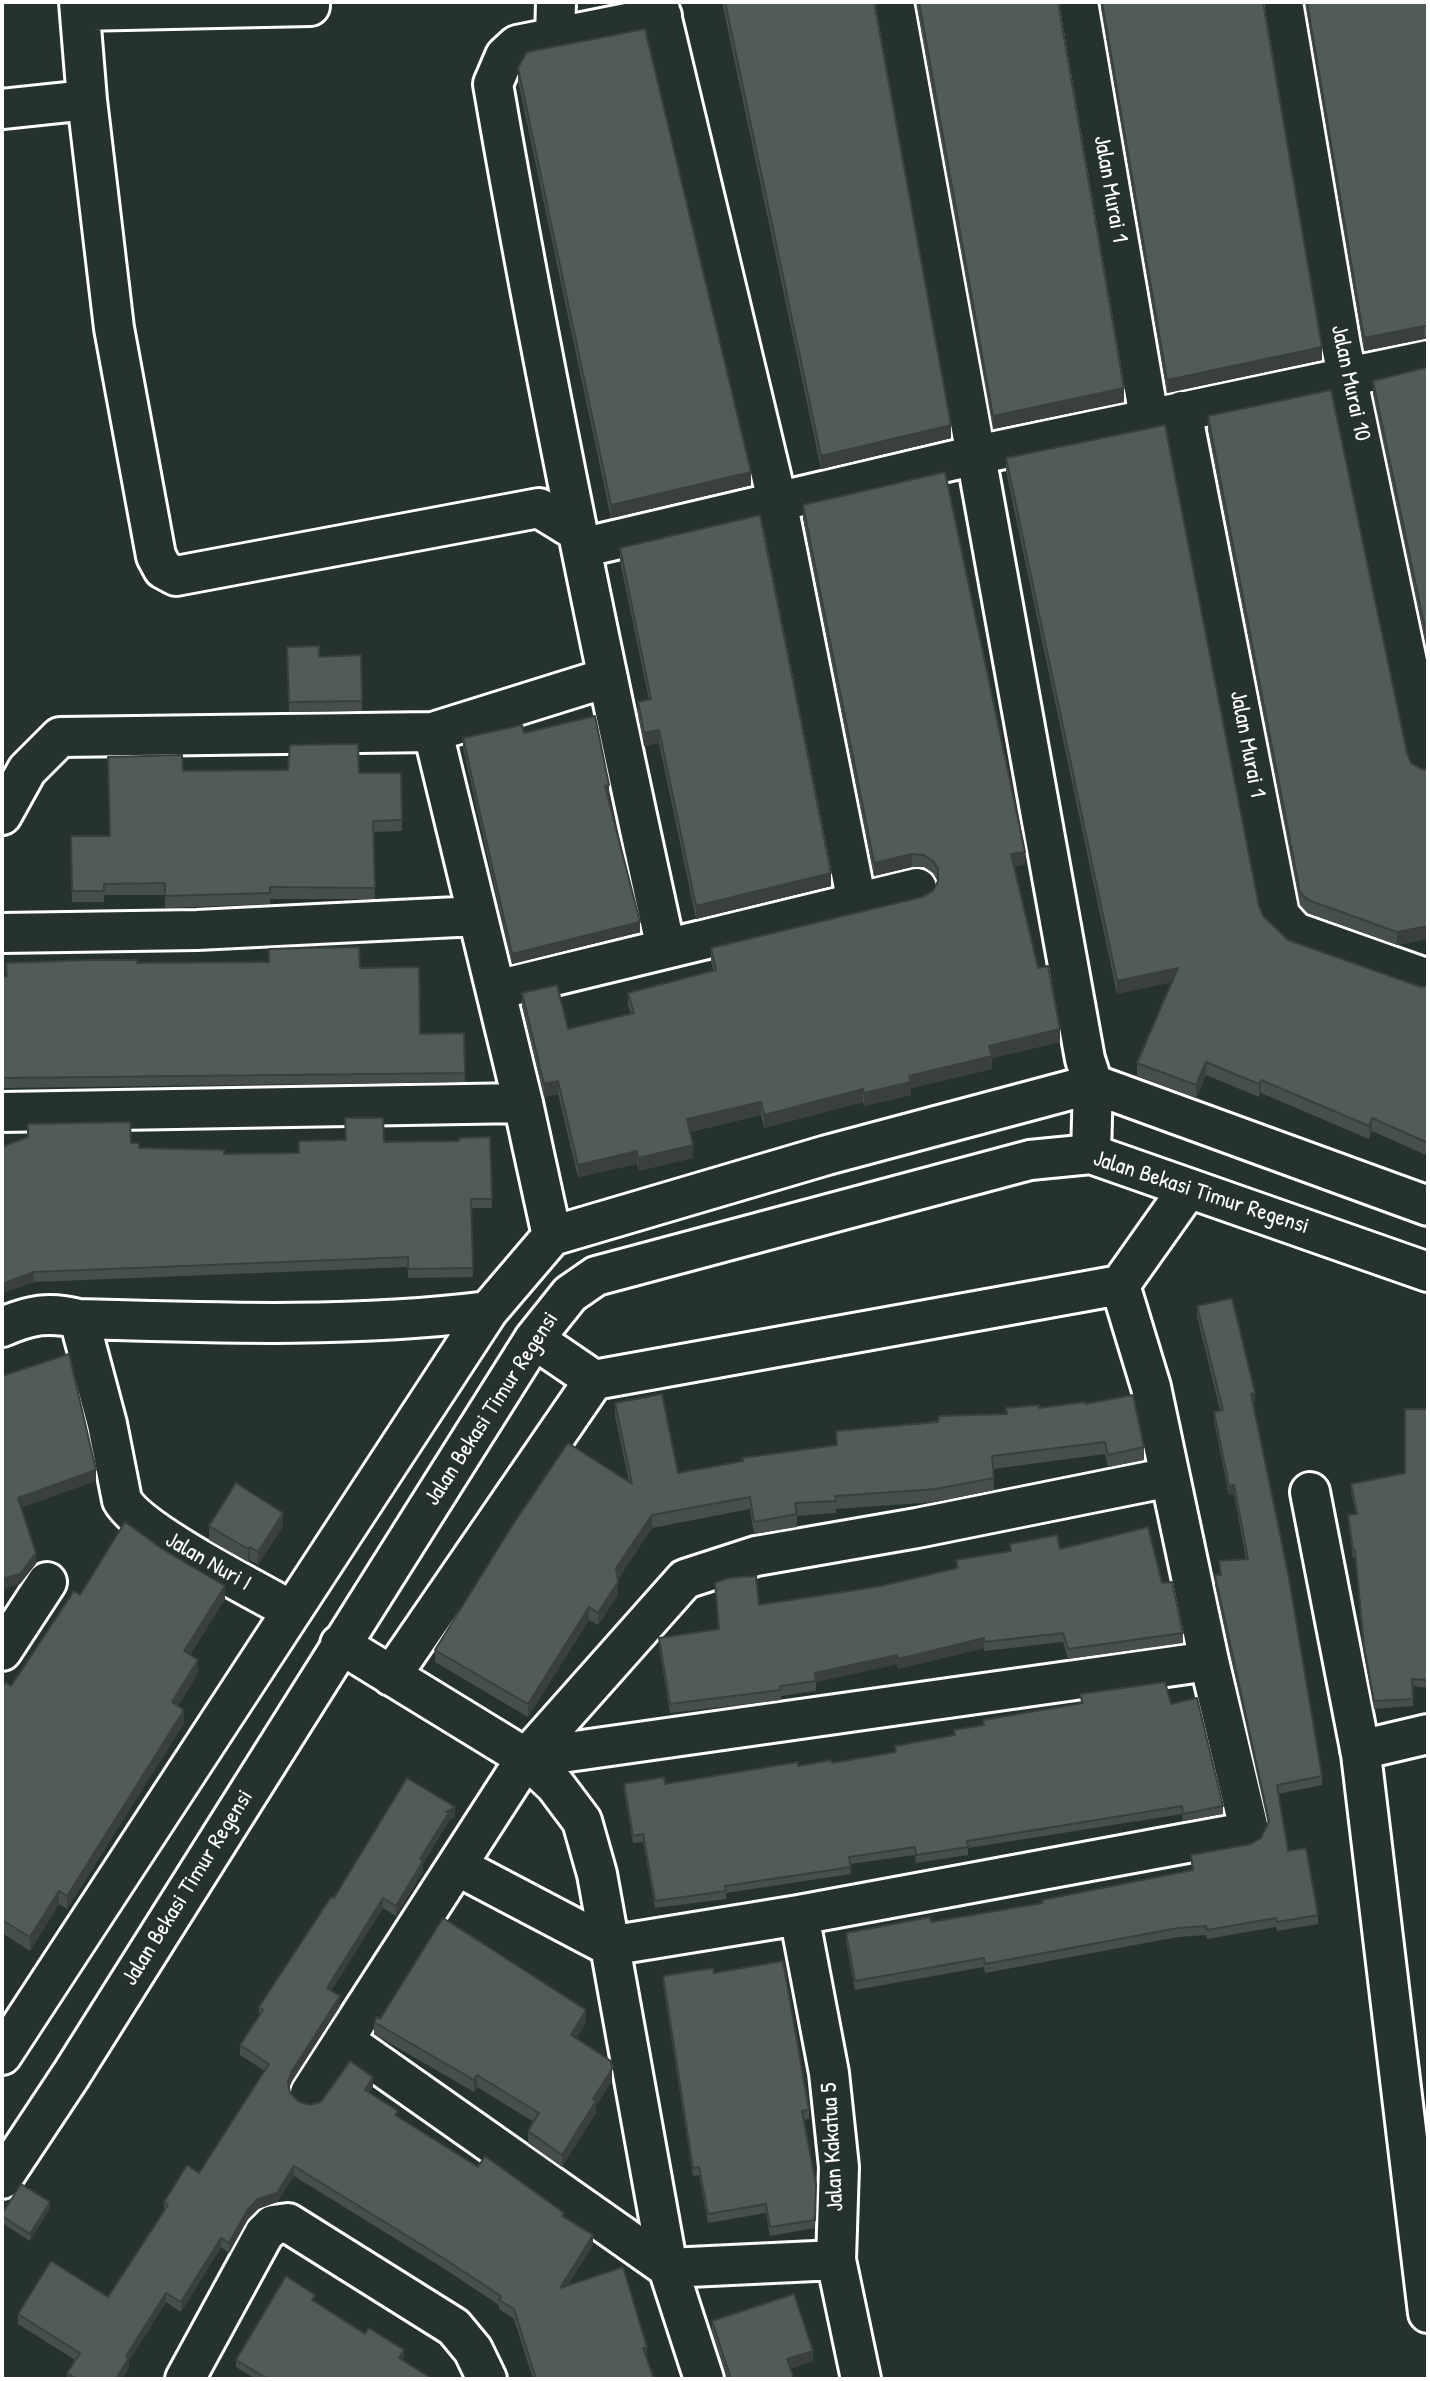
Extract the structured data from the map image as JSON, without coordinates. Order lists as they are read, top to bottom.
{
  "streets": {
    "street": [
      "Jalan Murai 1",
      "Jalan Murai 10",
      "Jalan Bekasi Timur Regensi",
      "Jalan Nuri I",
      "Jalan Kakatua 5"
    ]
  }
}
